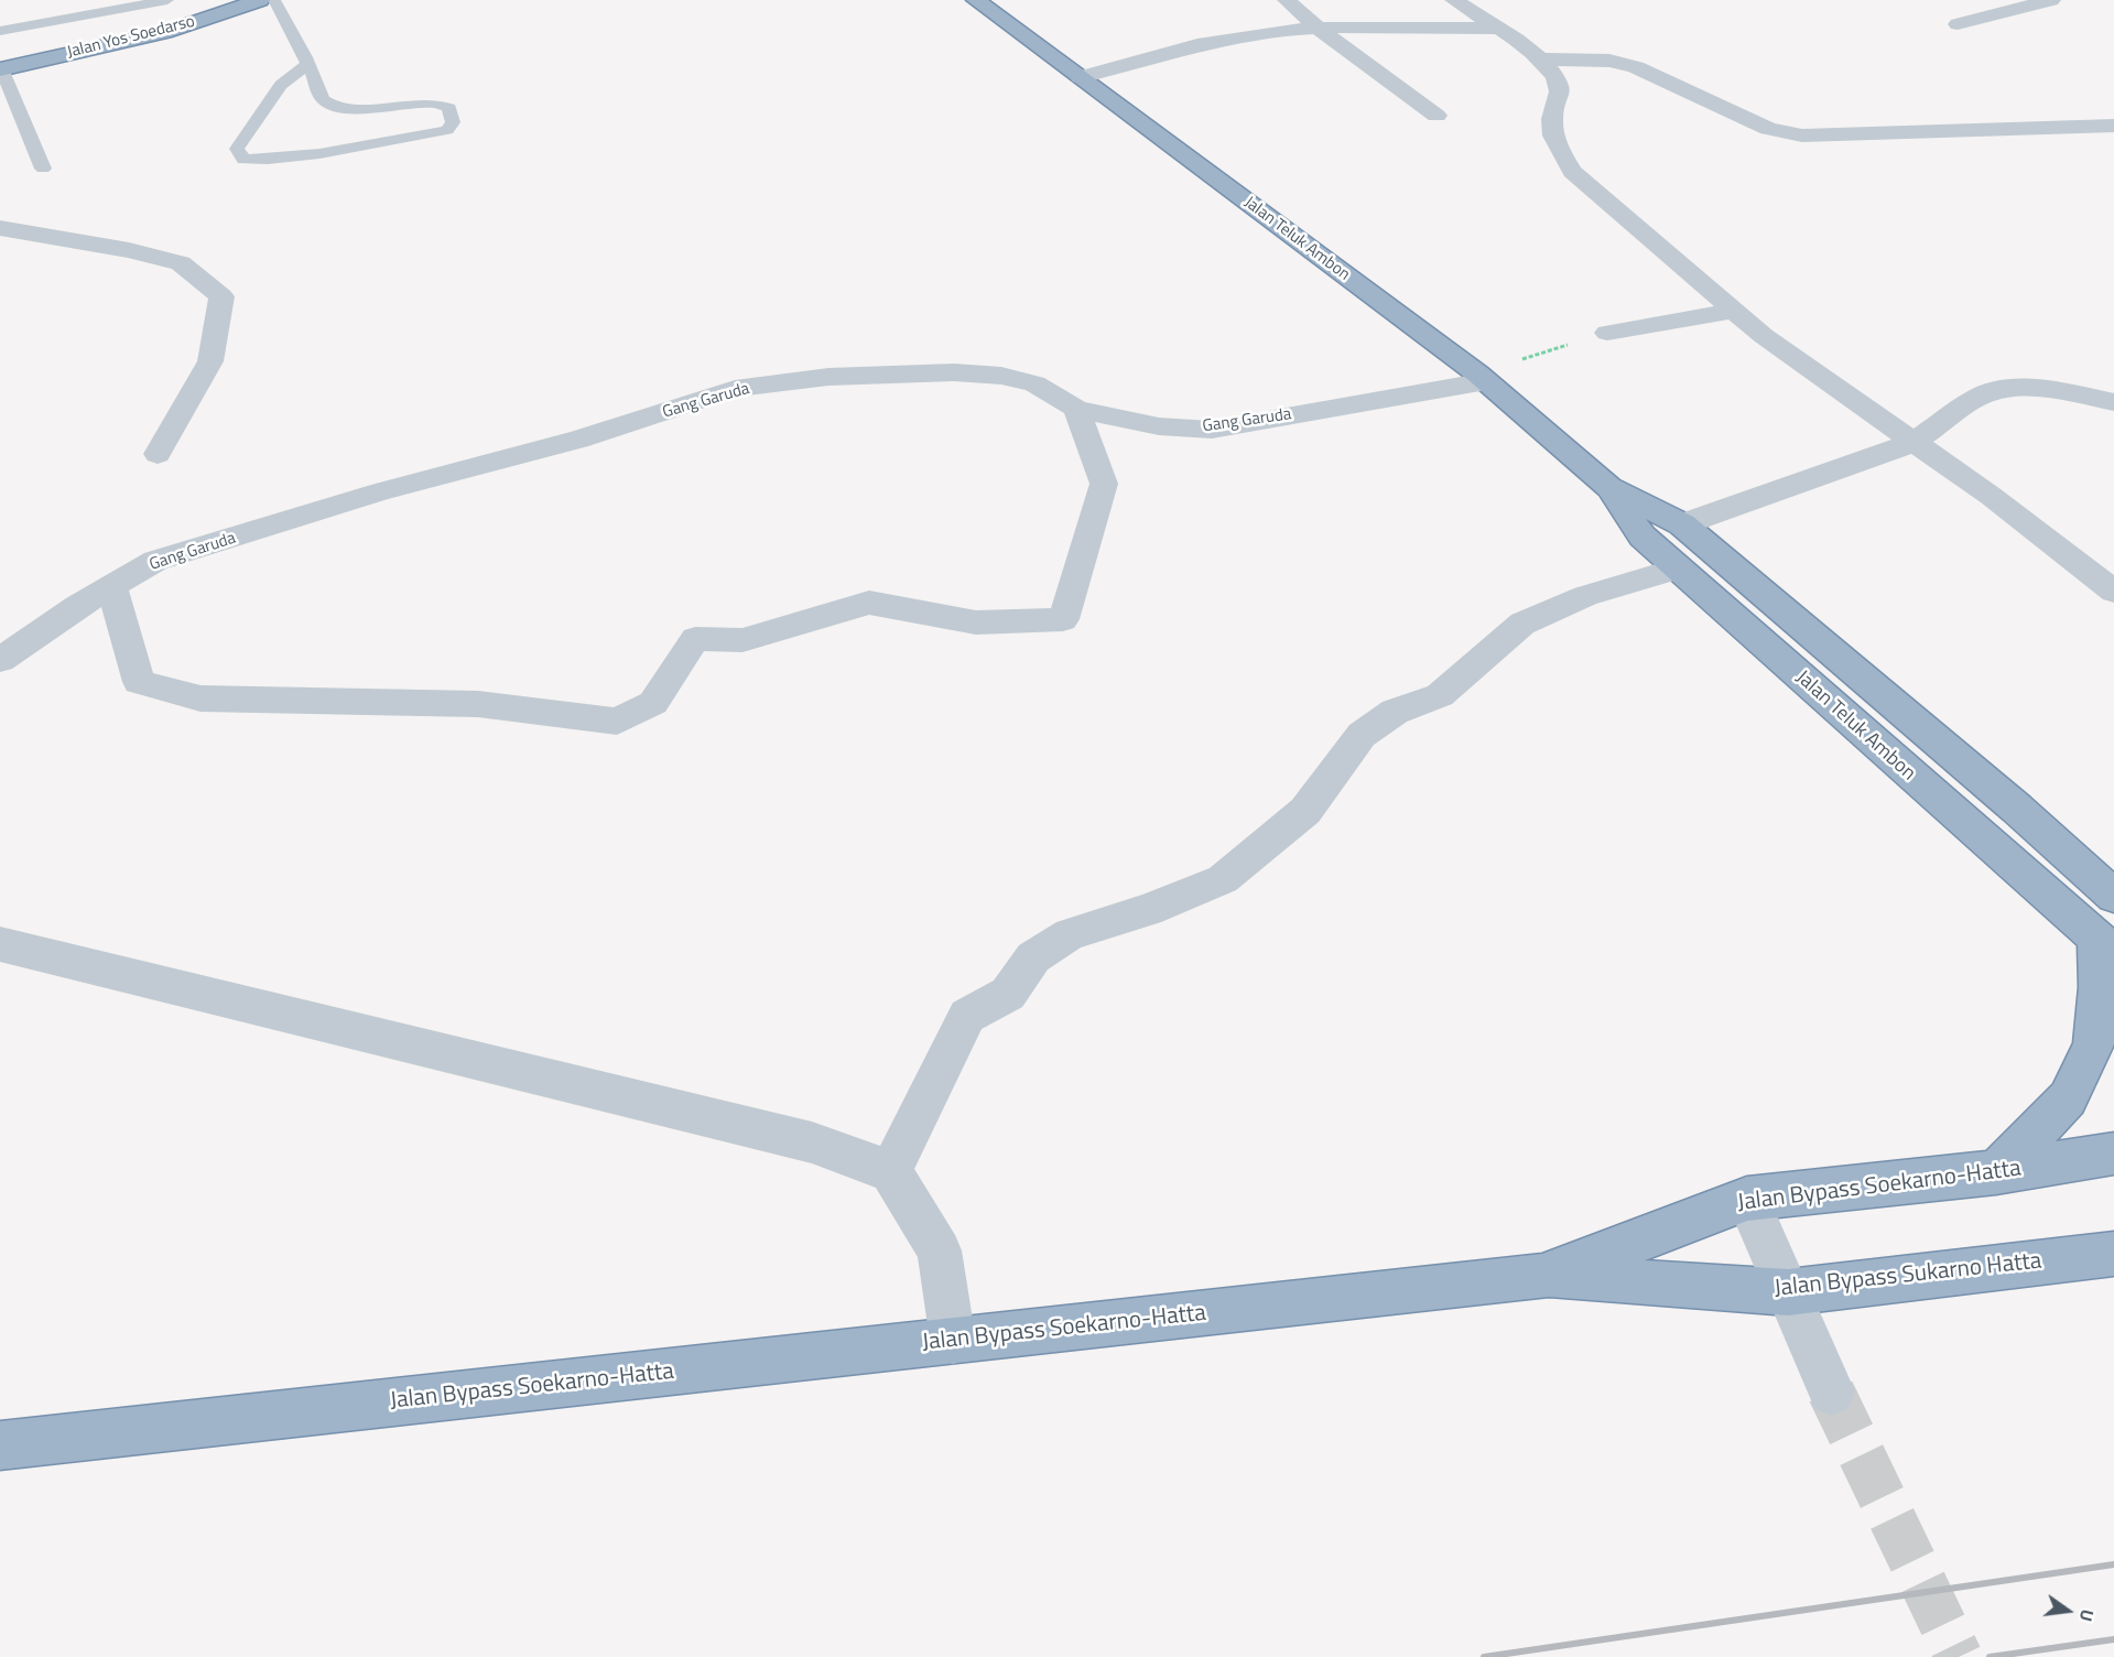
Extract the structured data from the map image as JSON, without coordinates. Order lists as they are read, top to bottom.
{
  "streets": {
    "highway": [
      "Jalan Yos Soedarso",
      "Jalan Teluk Ambon",
      "Jalan Bypass Soekarno-Hatta",
      "Jalan Bypass Sukarno Hatta"
    ],
    "street": ["Gang Garuda"]
  },
  "crossings": [
    ["Jalan Teluk Ambon", "Gang Garuda"],
    ["Jalan Bypass Soekarno-Hatta", "Jalan Bypass Sukarno Hatta"]
  ],
  "north": "right"
}
